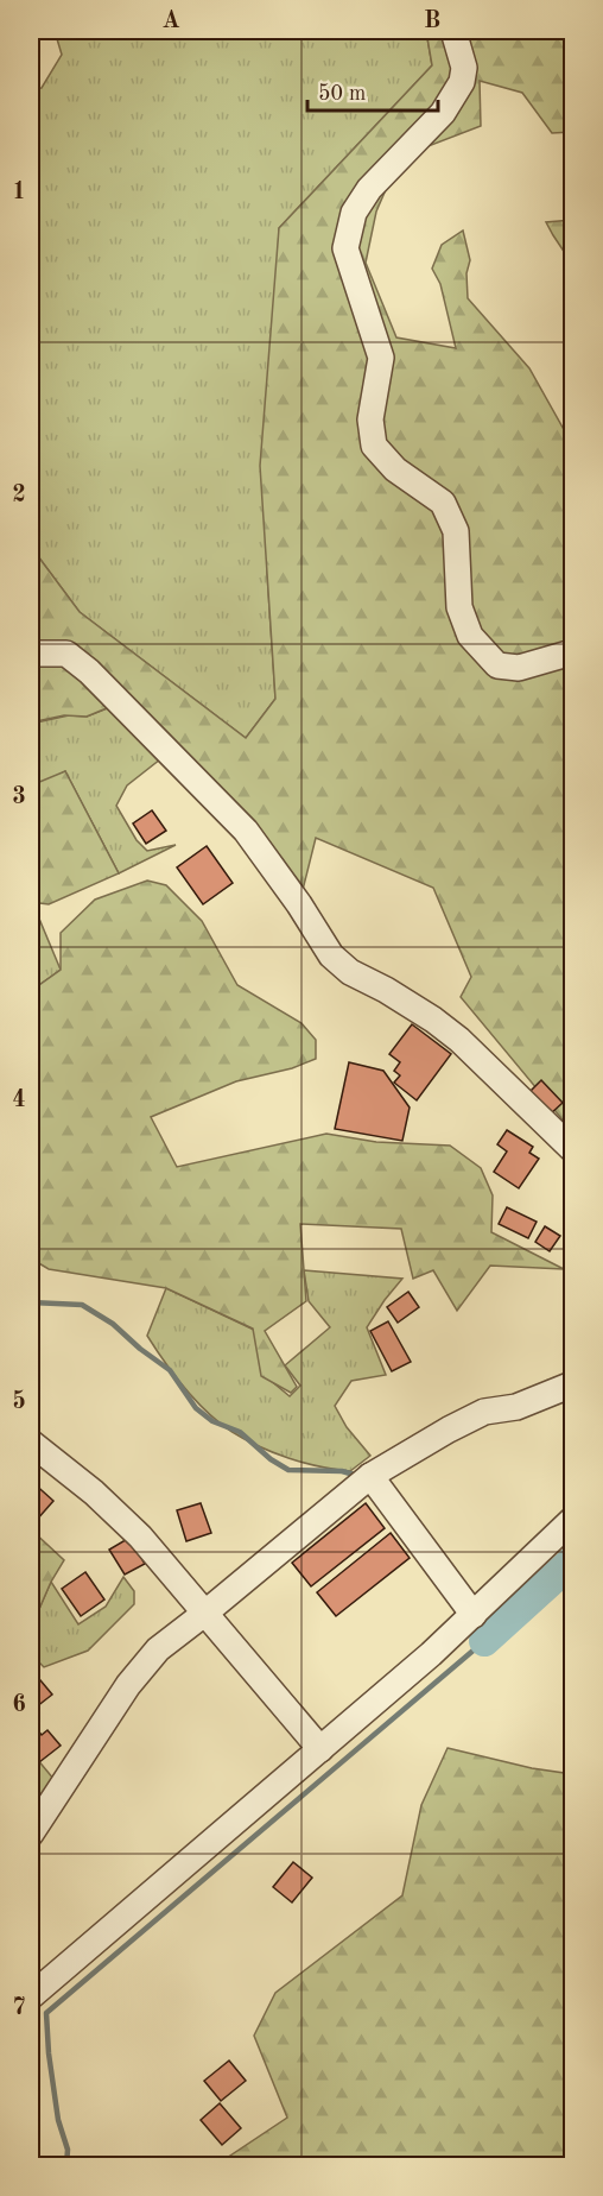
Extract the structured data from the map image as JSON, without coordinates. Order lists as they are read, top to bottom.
{
  "scale_bar": "50 m",
  "grid": {
    "columns": ["A", "B"],
    "rows": [
      "1",
      "2",
      "3",
      "4",
      "5",
      "6",
      "7"
    ]
  }
}
